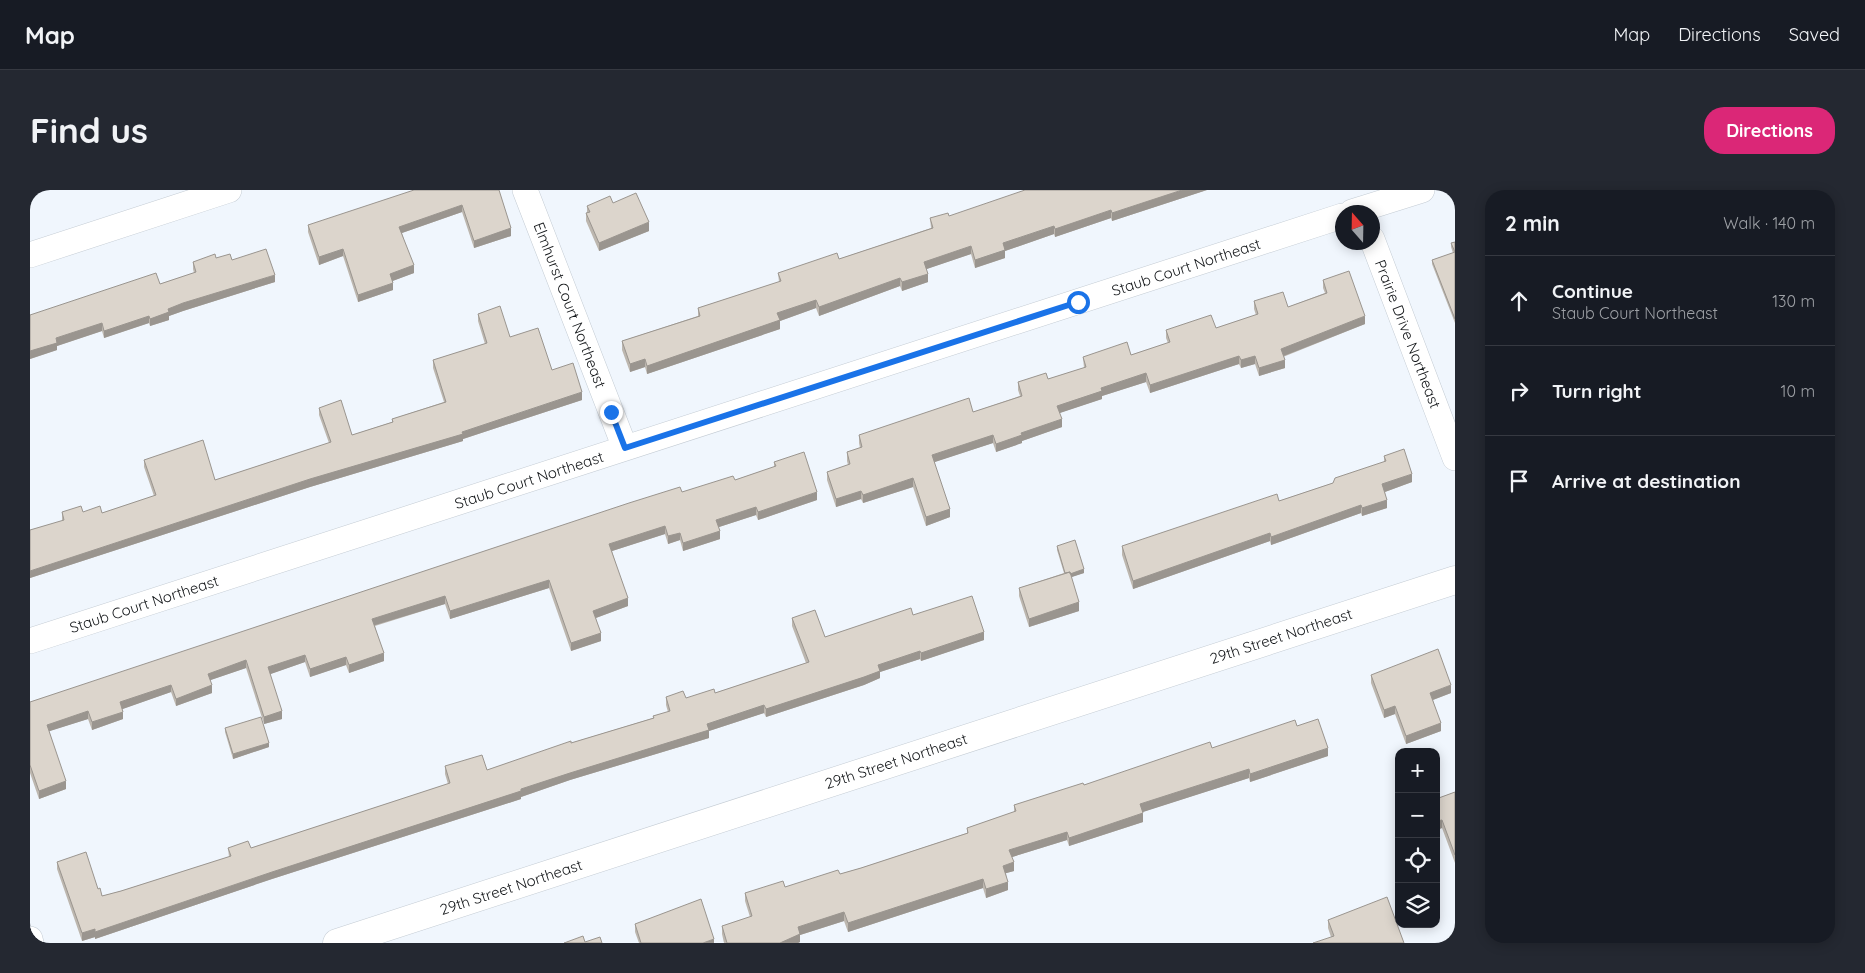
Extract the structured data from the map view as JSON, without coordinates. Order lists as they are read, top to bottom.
{
  "streets": {
    "main road": ["29th Street Northeast"],
    "street": ["Staub Court Northeast", "Elmhurst Court Northeast", "Prairie Drive Northeast"]
  },
  "crossings": [
    ["Staub Court Northeast", "Elmhurst Court Northeast"]
  ],
  "north": "top",
  "page": {
    "header": "Map",
    "nav": ["Map", "Directions", "Saved"],
    "buttons": "Directions",
    "title": "Find us",
    "heading": ["2 min", "Walk · 140 m"],
    "list": [
      ["Continue", "Staub Court Northeast", "130 m"],
      ["Turn right", "10 m"],
      "Arrive at destination"
    ],
    "map_buttons": ["+", "−"]
  }
}
